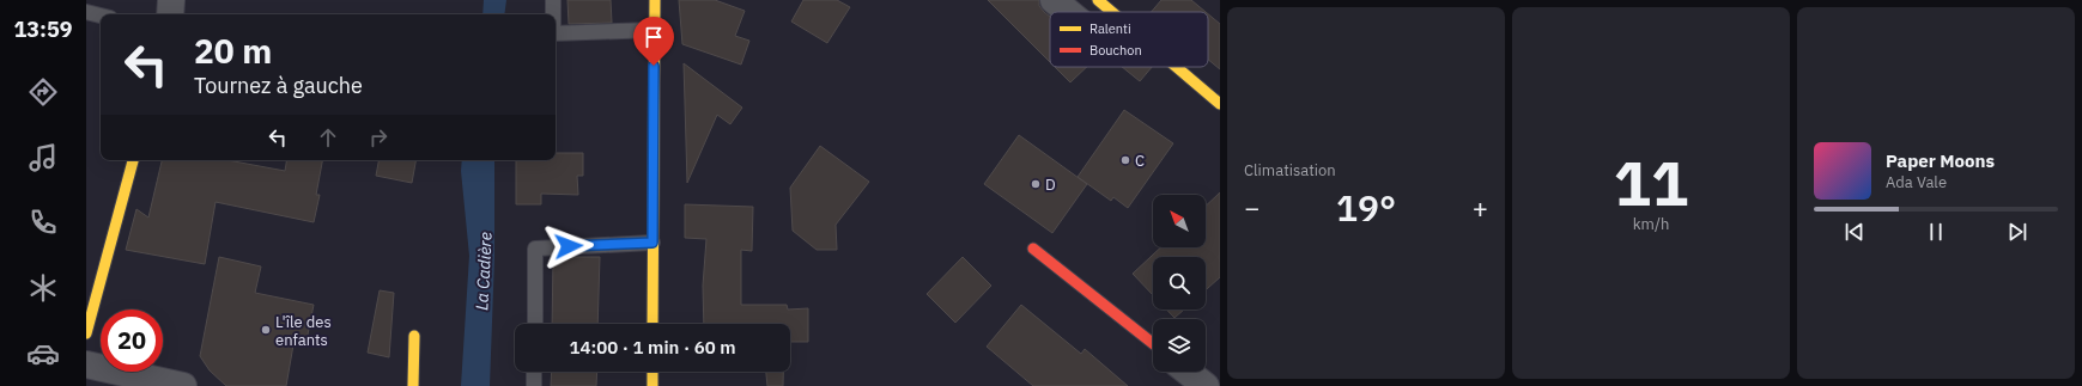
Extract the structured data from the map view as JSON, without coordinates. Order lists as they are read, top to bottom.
{
  "water": ["La Cadière"],
  "places": ["C", "D", "L'île des enfants"],
  "legend": ["Ralenti", "Bouchon"],
  "north": "top left",
  "page": {
    "tabs": "13:59",
    "tile": [
      "Climatisation",
      ["11", "km/h"]
    ],
    "turn": ["20 m", "Tournez à gauche"],
    "song": ["Paper Moons", "Ada Vale"],
    "heat": ["−", "19°", "+"],
    "limit": "20",
    "trip": "14:00 · 1 min · 60 m"
  }
}
